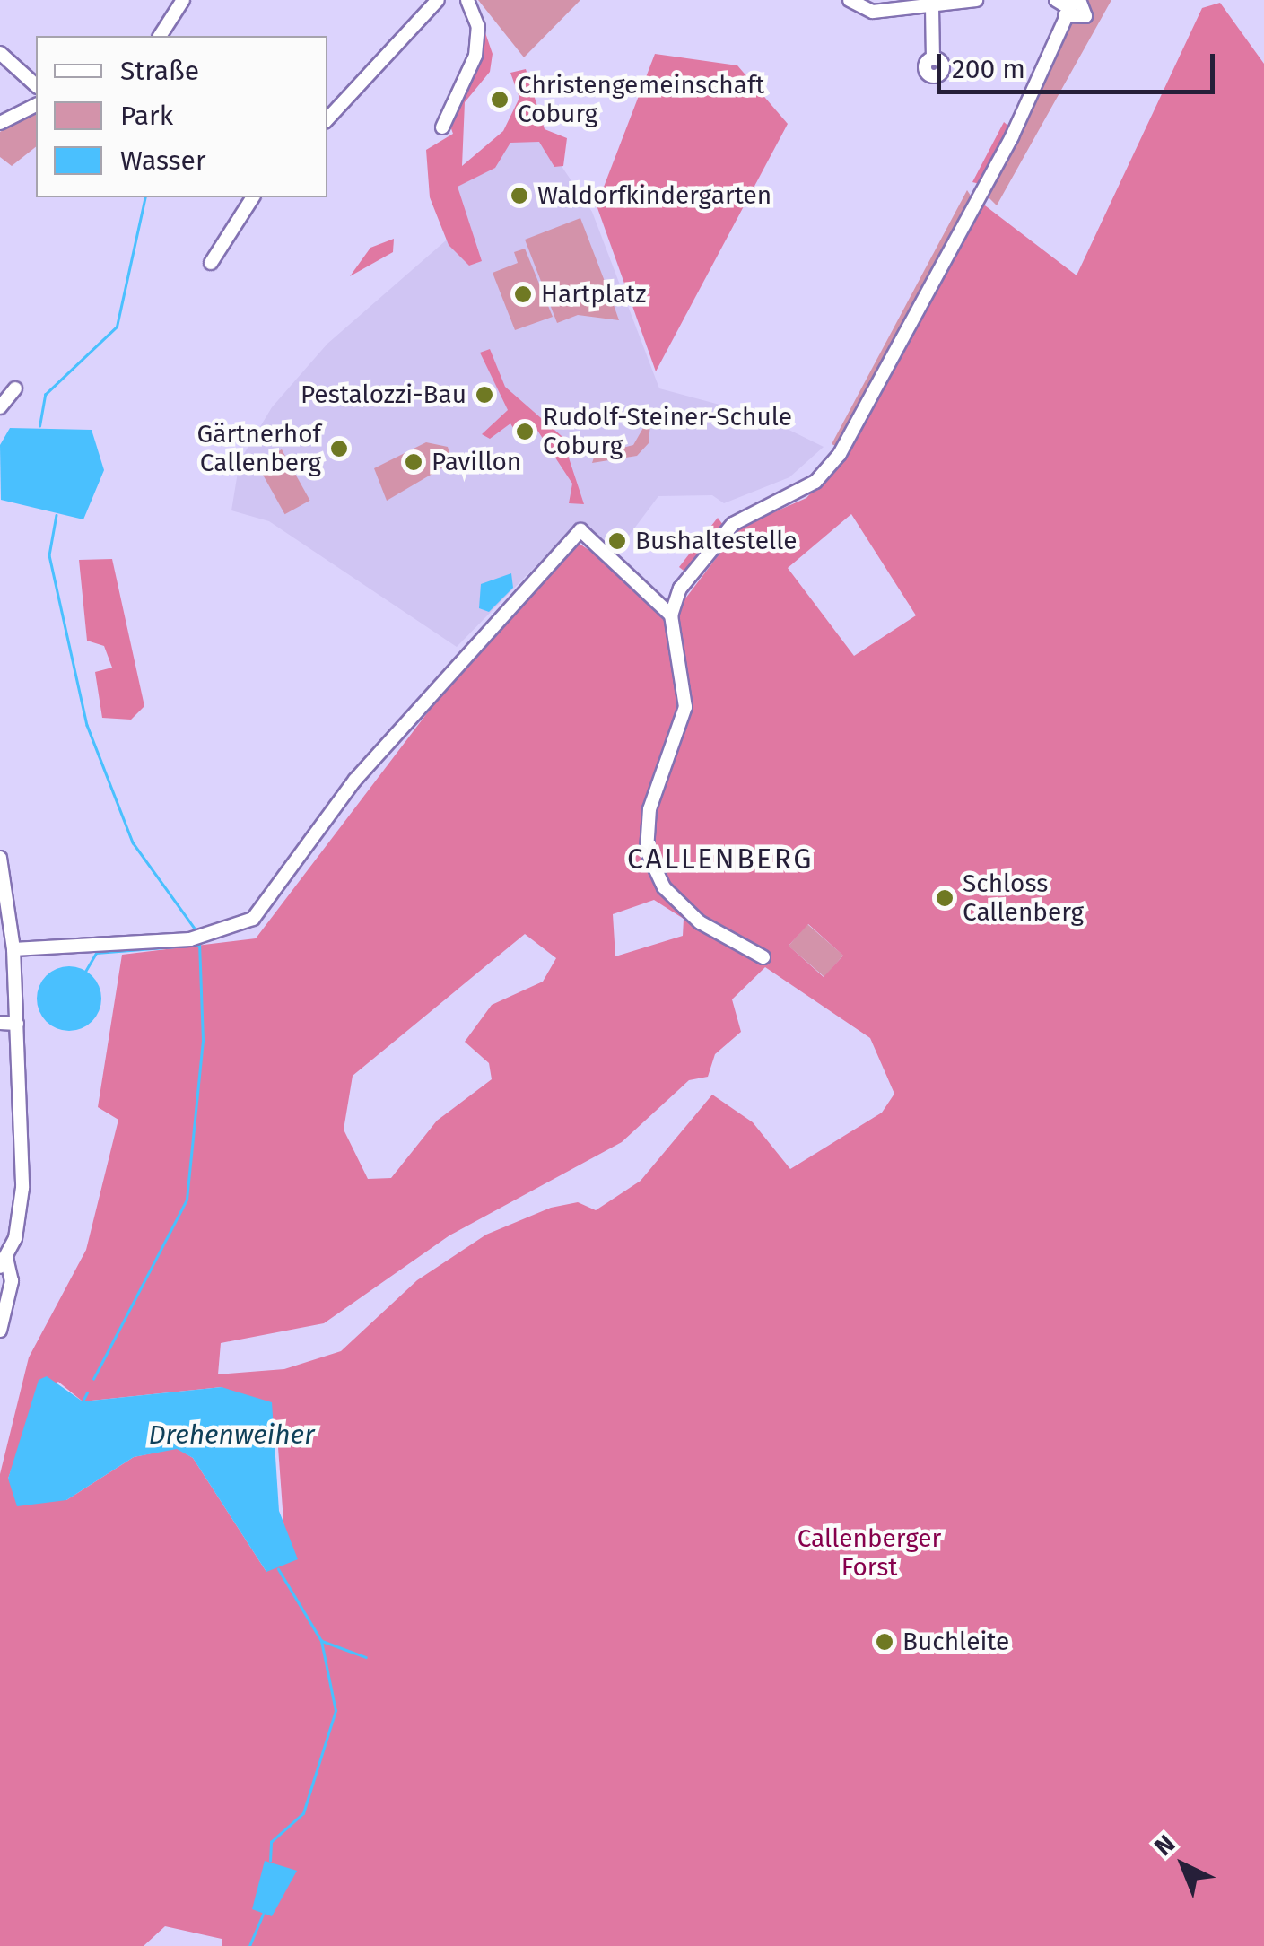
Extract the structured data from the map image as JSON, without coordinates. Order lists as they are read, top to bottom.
{
  "districts": ["CALLENBERG"],
  "water": ["Drehenweiher"],
  "parks": ["Callenberger Forst"],
  "places": [
    "Christengemeinschaft Coburg",
    "Waldorfkindergarten",
    "Hartplatz",
    "Pestalozzi-Bau",
    "Rudolf-Steiner-Schule Coburg",
    "Gärtnerhof Callenberg",
    "Pavillon",
    "Bushaltestelle",
    "Schloss Callenberg",
    "Buchleite"
  ],
  "legend": ["Straße", "Park", "Wasser"],
  "scale_bar": "200 m",
  "north": "top left"
}
